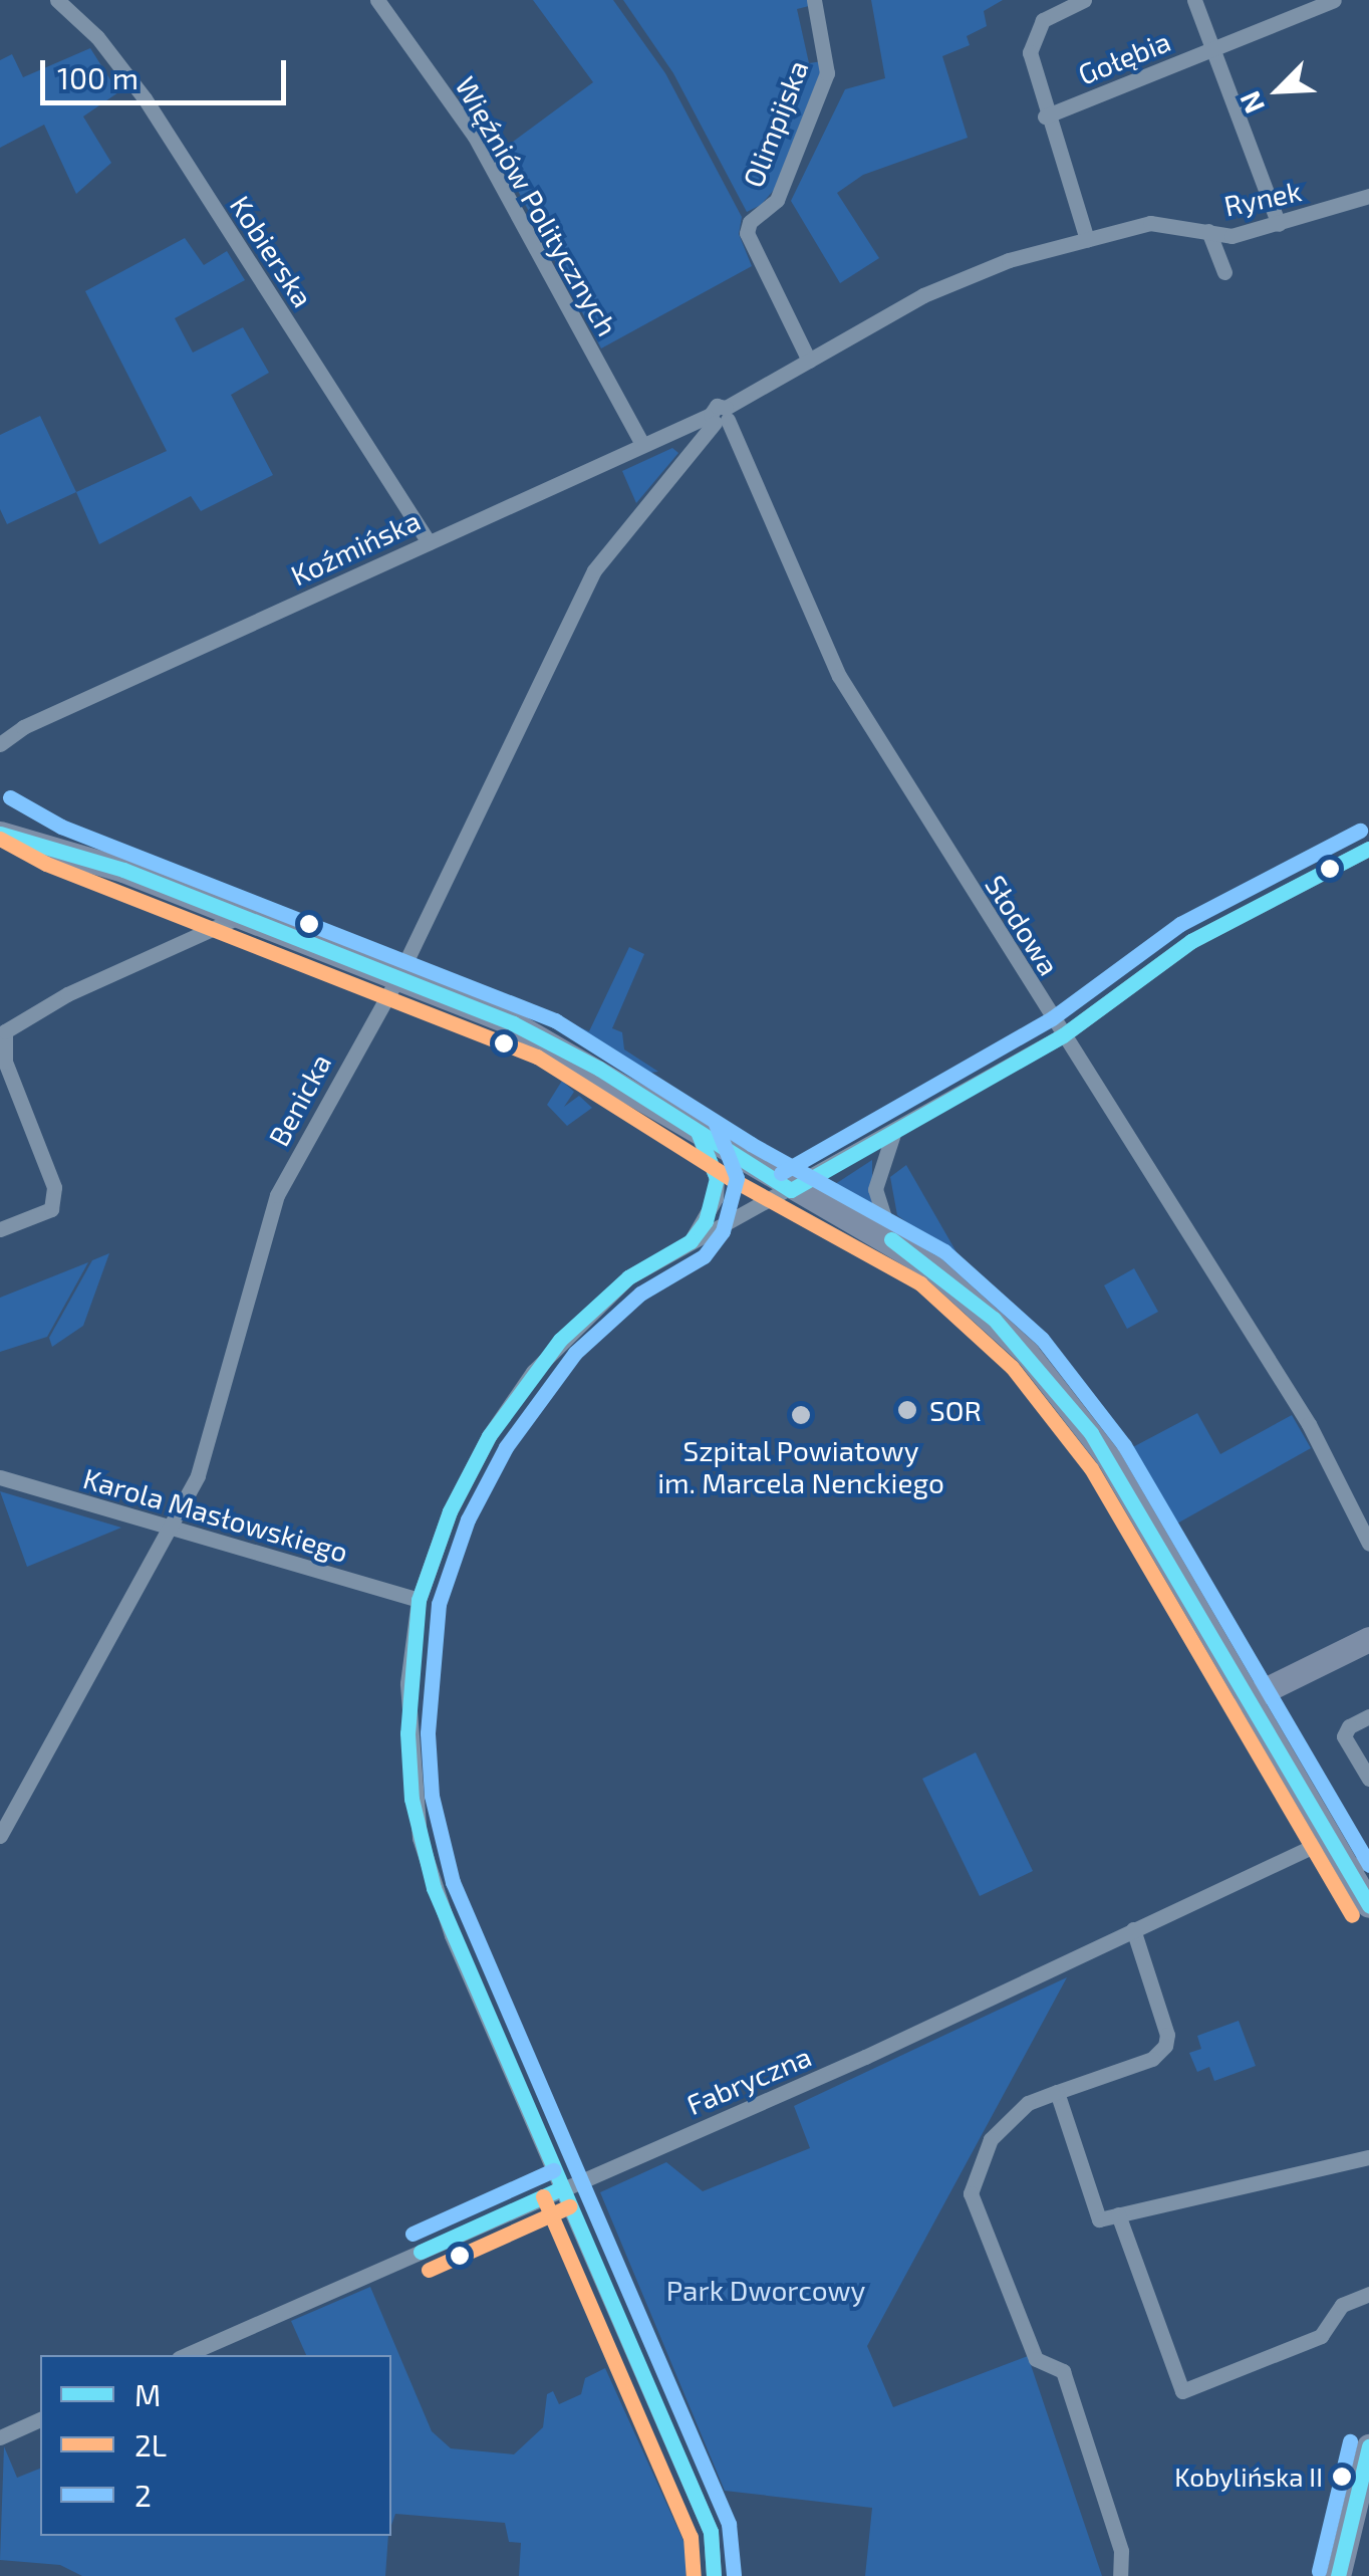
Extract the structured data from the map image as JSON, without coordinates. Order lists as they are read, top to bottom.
{
  "streets": {
    "street": [
      "Gołębia",
      "Olimpijska",
      "Rynek",
      "Więźniów Politycznych",
      "Kobierska",
      "Koźmińska",
      "Słodowa",
      "Benicka",
      "Karola Masłowskiego",
      "Fabryczna"
    ]
  },
  "crossings": [
    ["Olimpijska", "Koźmińska"],
    ["Rynek", "Koźmińska"],
    ["Więźniów Politycznych", "Koźmińska"],
    ["Kobierska", "Koźmińska"],
    ["Koźmińska", "Słodowa"],
    ["Koźmińska", "Benicka"],
    ["Słodowa", "Benicka"],
    ["Benicka", "Karola Masłowskiego"]
  ],
  "parks": ["Park Dworcowy"],
  "places": ["SOR", "Szpital Powiatowy im. Marcela Nenckiego", "Kobylińska II"],
  "lines": ["transit line 2", "transit line M", "transit line 2L"],
  "legend": ["M", "2L", "2"],
  "scale_bar": "100 m",
  "north": "bottom left"
}
